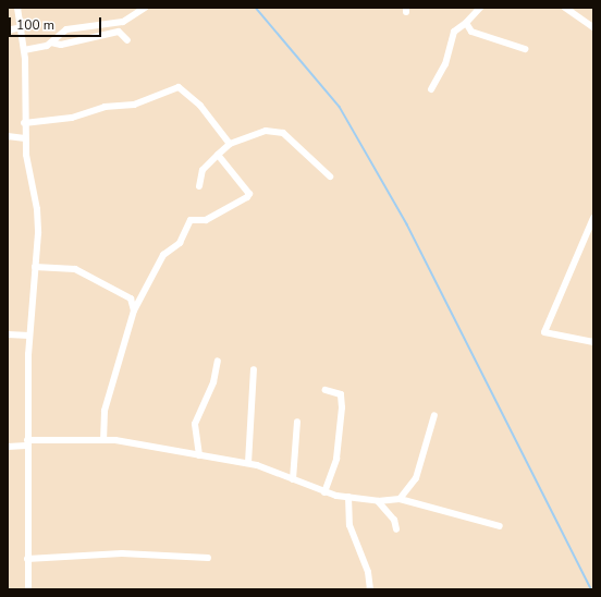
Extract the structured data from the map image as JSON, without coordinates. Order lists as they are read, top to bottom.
{
  "scale_bar": "100 m"
}
